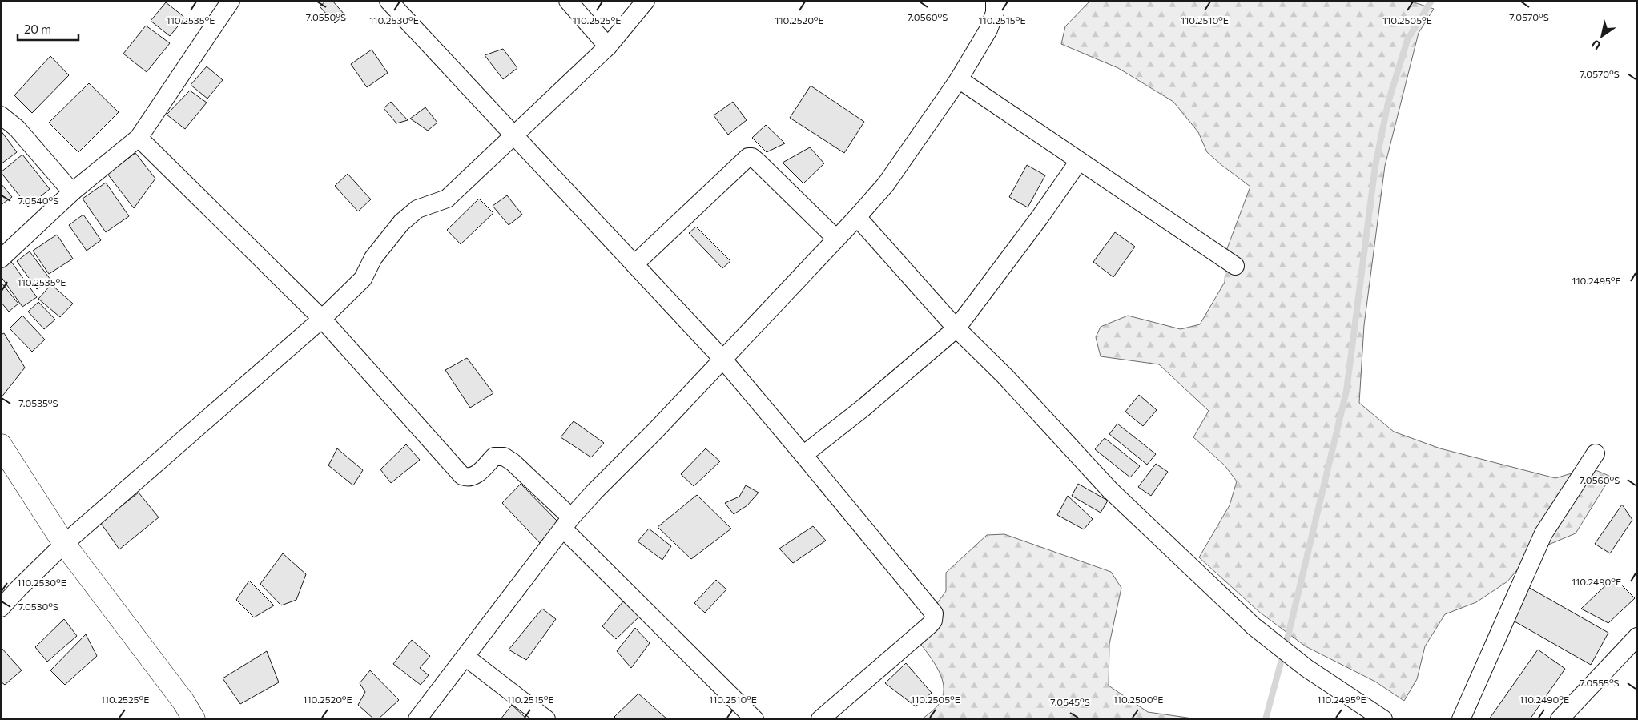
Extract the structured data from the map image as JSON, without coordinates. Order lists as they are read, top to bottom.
{
  "scale_bar": "20 m",
  "north": "bottom left",
  "coordinates": [
    "7.0550°S",
    "7.0560°S",
    "7.0570°S",
    "110.2535°E",
    "110.2530°E",
    "110.2525°E",
    "110.2520°E",
    "110.2515°E",
    "110.2510°E",
    "110.2505°E",
    "7.0540°S",
    "110.2495°E",
    "7.0535°S",
    "110.2490°E",
    "7.0530°S",
    "7.0555°S",
    "110.2500°E",
    "7.0545°S"
  ]
}
